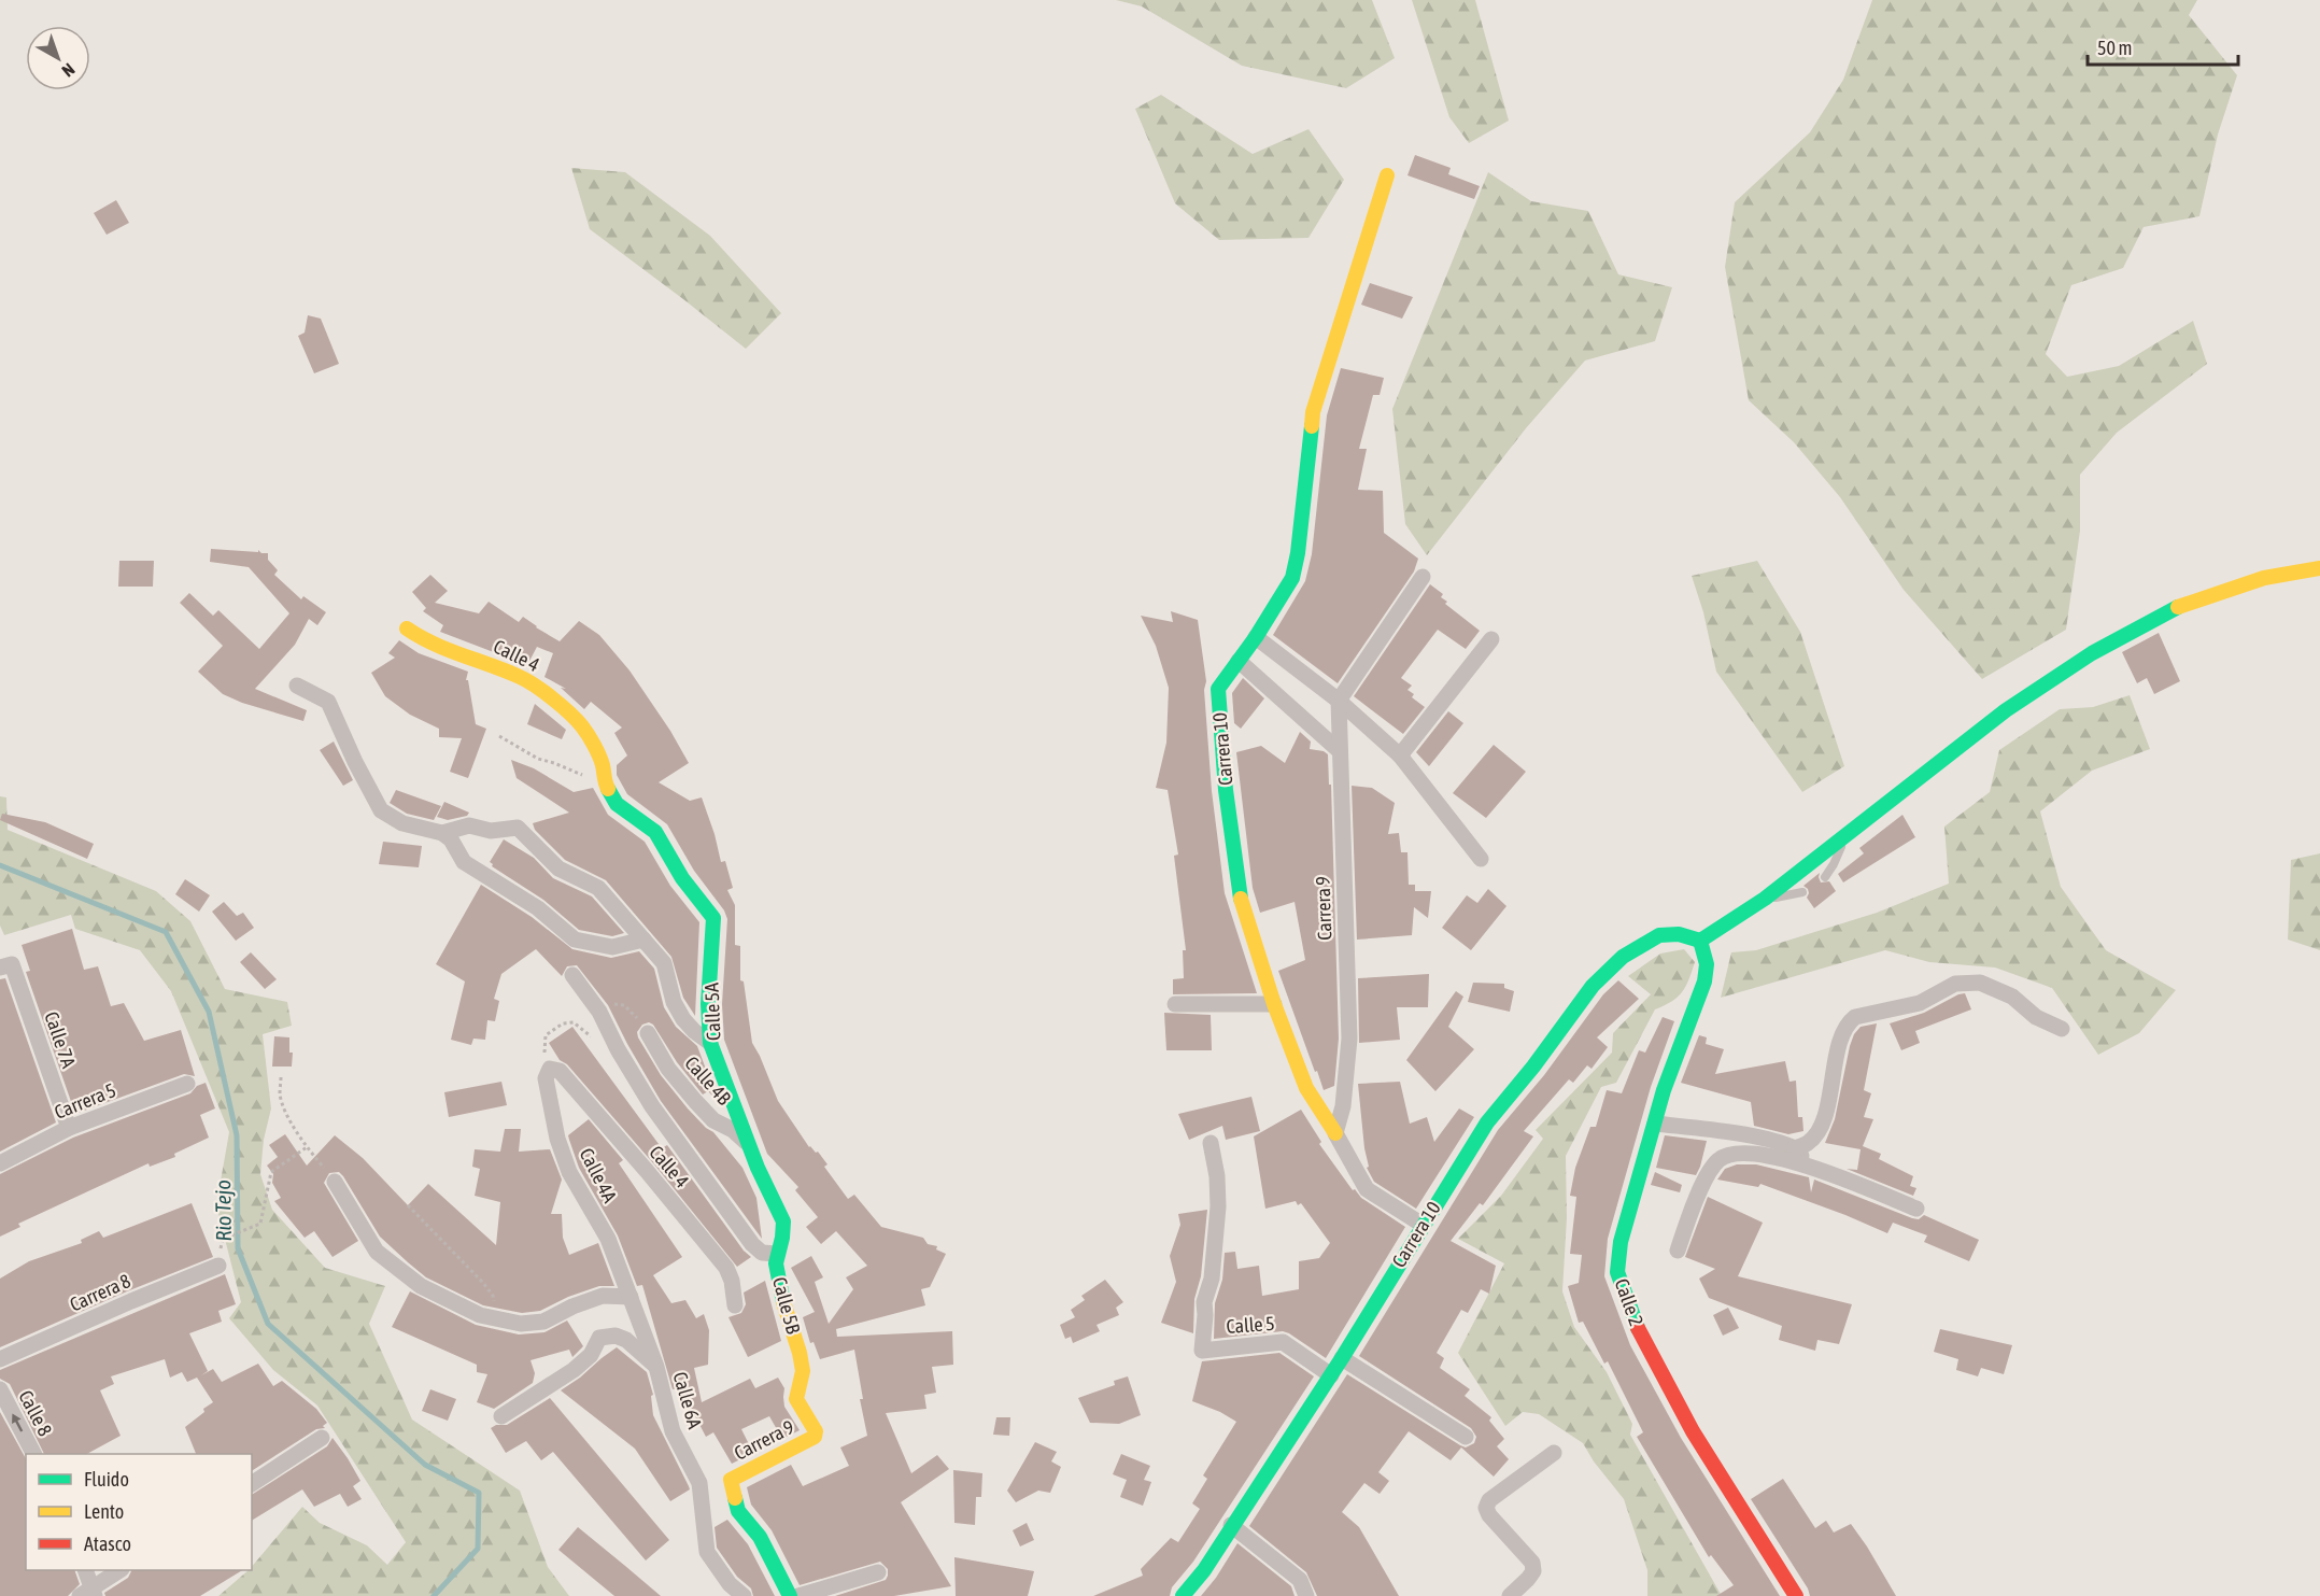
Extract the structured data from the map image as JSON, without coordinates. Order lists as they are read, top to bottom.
{
  "streets": {
    "street": [
      "Calle 4",
      "Carrera 10",
      "Carrera 9",
      "Calle 5A",
      "Calle 7A",
      "Calle 4B",
      "Carrera 5",
      "Calle 4A",
      "Carrera 8",
      "Calle 2",
      "Calle 5B",
      "Calle 5",
      "Calle 6A",
      "Calle 8"
    ]
  },
  "crossings": [
    ["Calle 4", "Calle 5A"],
    ["Calle 4", "Calle 4A"],
    ["Carrera 10", "Carrera 9"],
    ["Carrera 10", "Calle 2"],
    ["Carrera 10", "Calle 5"],
    ["Carrera 9", "Calle 5B"],
    ["Calle 5A", "Calle 5B"],
    ["Calle 7A", "Carrera 5"],
    ["Calle 4B", "Calle 5B"],
    ["Calle 4A", "Calle 6A"]
  ],
  "one_way": ["Calle 8"],
  "water": ["Rio Tejo"],
  "legend": ["Fluido", "Lento", "Atasco"],
  "scale_bar": "50 m",
  "north": "bottom right"
}
